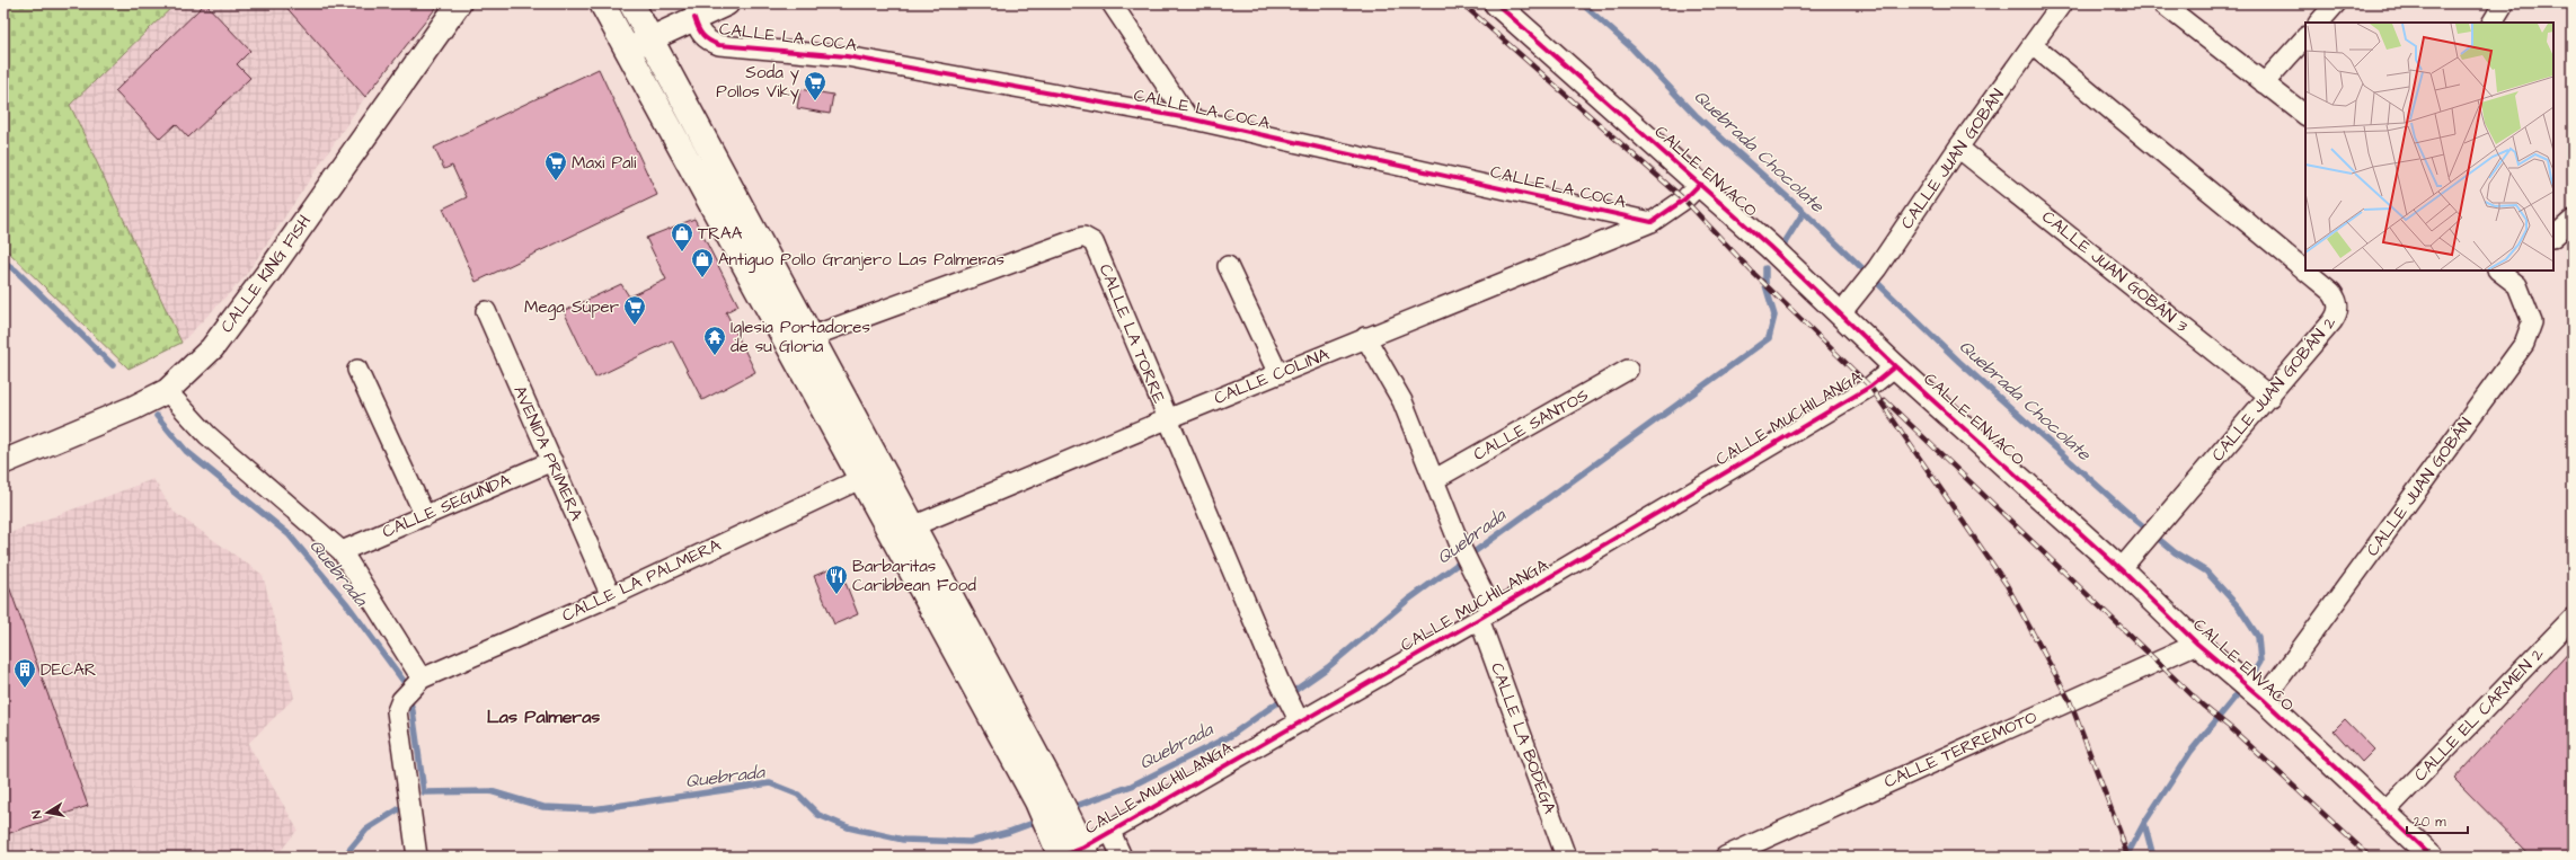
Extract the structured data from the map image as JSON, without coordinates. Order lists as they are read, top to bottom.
{
  "streets": {
    "street": [
      "CALLE LA COCA",
      "CALLE JUAN GOBÁN",
      "CALLE ENVACO",
      "CALLE JUAN GOBÁN 3",
      "CALLE KING FISH",
      "CALLE LA TORRE",
      "CALLE COLINA",
      "CALLE JUAN GOBÁN 2",
      "CALLE MUCHILANGA",
      "CALLE SANTOS",
      "AVENIDA PRIMERA",
      "CALLE SEGUNDA",
      "CALLE LA PALMERA",
      "CALLE EL CARMEN 2",
      "CALLE LA BODEGA",
      "CALLE TERREMOTO"
    ]
  },
  "crossings": [
    ["CALLE LA COCA", "CALLE COLINA"],
    ["CALLE JUAN GOBÁN", "CALLE ENVACO"],
    ["CALLE JUAN GOBÁN", "CALLE JUAN GOBÁN 3"],
    ["CALLE JUAN GOBÁN", "CALLE JUAN GOBÁN 2"],
    ["CALLE ENVACO", "CALLE JUAN GOBÁN 2"],
    ["CALLE ENVACO", "CALLE MUCHILANGA"],
    ["CALLE ENVACO", "CALLE EL CARMEN 2"],
    ["CALLE ENVACO", "CALLE TERREMOTO"],
    ["CALLE JUAN GOBÁN 3", "CALLE JUAN GOBÁN 2"],
    ["CALLE LA TORRE", "CALLE COLINA"],
    ["CALLE LA TORRE", "CALLE MUCHILANGA"],
    ["CALLE COLINA", "CALLE LA BODEGA"],
    ["CALLE MUCHILANGA", "CALLE LA BODEGA"],
    ["CALLE SANTOS", "CALLE LA BODEGA"],
    ["AVENIDA PRIMERA", "CALLE SEGUNDA"],
    ["AVENIDA PRIMERA", "CALLE LA PALMERA"]
  ],
  "districts": ["Las Palmeras"],
  "water": ["Quebrada Chocolate", "Quebrada"],
  "places": {
    "supermarket": ["Soda y Pollos Viky", "Maxi Palí", "Mega Súper"],
    "shop": ["TRAA", "Antiguo Pollo Granjero Las Palmeras"],
    "temple": ["Iglesia Portadores de su Gloria"],
    "restaurant": ["Barbaritas Caribbean Food"],
    "building": ["DECAR"]
  },
  "scale_bar": "20 m",
  "north": "left"
}
